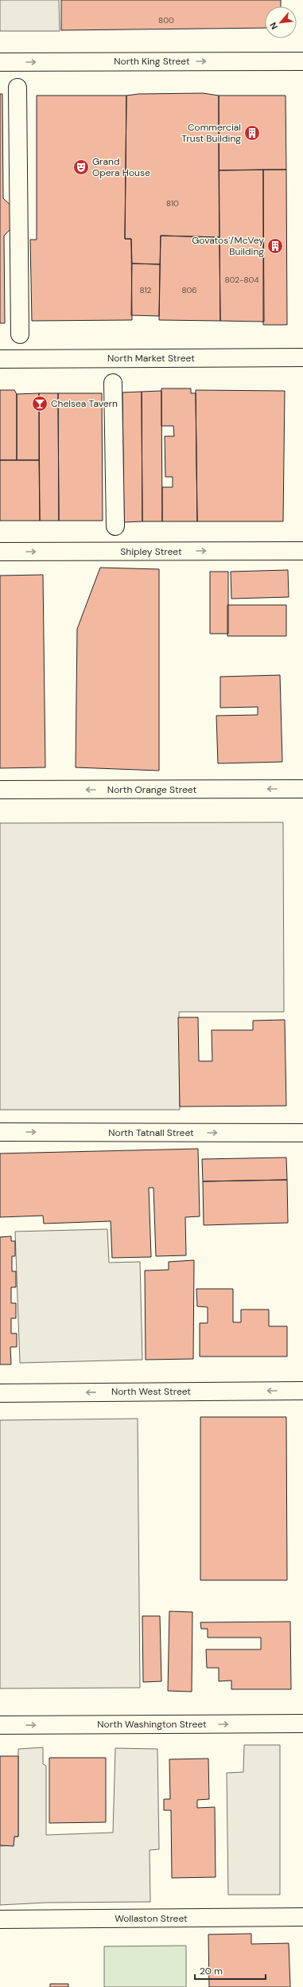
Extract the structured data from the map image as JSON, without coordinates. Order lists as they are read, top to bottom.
{
  "streets": {
    "street": [
      "North King Street",
      "North Market Street",
      "Shipley Street",
      "North Orange Street",
      "North Tatnall Street",
      "North West Street",
      "North Washington Street",
      "Wollaston Street"
    ]
  },
  "one_way": [
    "North King Street",
    "Shipley Street",
    "North Orange Street",
    "North Tatnall Street",
    "North West Street",
    "North Washington Street"
  ],
  "places": {
    "building": ["Commercial Trust Building", "Govatos'/McVey Building"],
    "theatre": ["Grand Opera House"],
    "bar": ["Chelsea Tavern"]
  },
  "house_numbers": [
    "800",
    "810",
    "802-804",
    "812",
    "806"
  ],
  "scale_bar": "20 m",
  "north": "bottom left"
}
